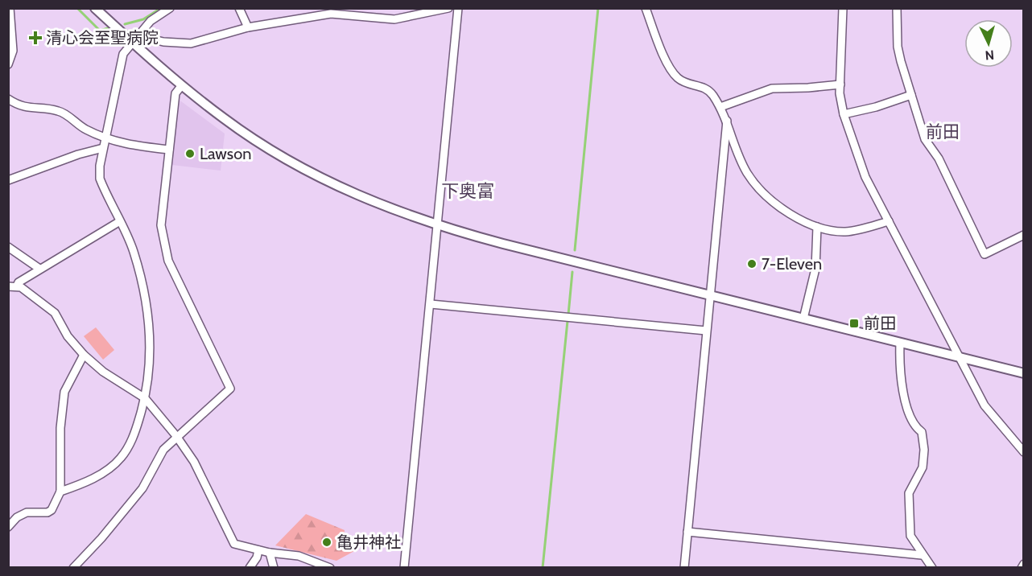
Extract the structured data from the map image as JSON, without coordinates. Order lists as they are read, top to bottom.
{
  "districts": ["前田", "下奥富"],
  "places": {
    "health": ["清心会至聖病院"],
    "other": ["Lawson", "7-Eleven", "亀井神社"],
    "transit": ["前田"]
  },
  "north": "bottom"
}
